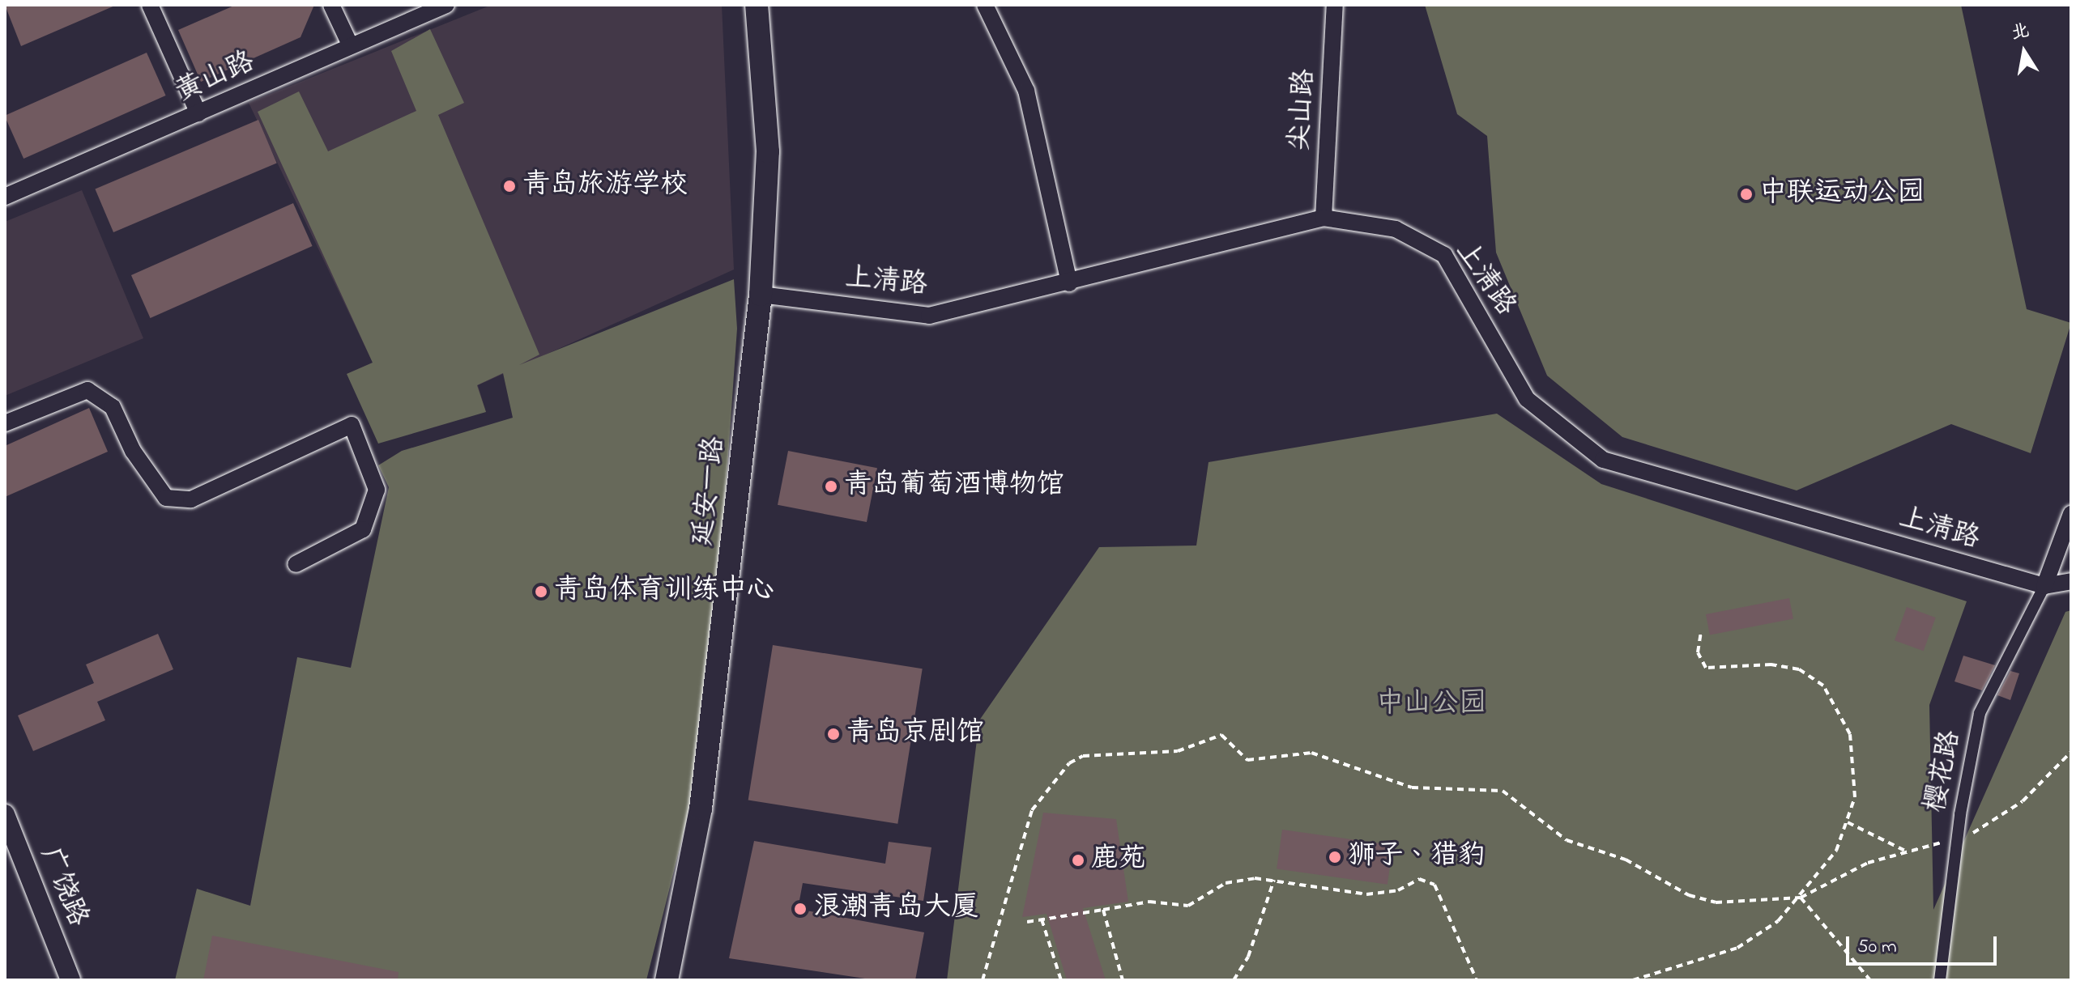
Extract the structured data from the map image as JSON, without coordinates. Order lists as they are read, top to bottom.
{
  "streets": {
    "main road": ["延安一路"],
    "street": [
      "黄山路",
      "尖山路",
      "上清路",
      "樱花路",
      "广饶路"
    ]
  },
  "crossings": [
    ["尖山路", "上清路"],
    ["上清路", "延安一路"],
    ["上清路", "樱花路"]
  ],
  "parks": ["中山公园"],
  "places": [
    "青岛旅游学校",
    "中联运动公园",
    "青岛葡萄酒博物馆",
    "青岛体育训练中心",
    "青岛京剧馆",
    "狮子、猎豹",
    "鹿苑",
    "浪潮青岛大厦"
  ],
  "scale_bar": "50 m",
  "north": "top"
}
